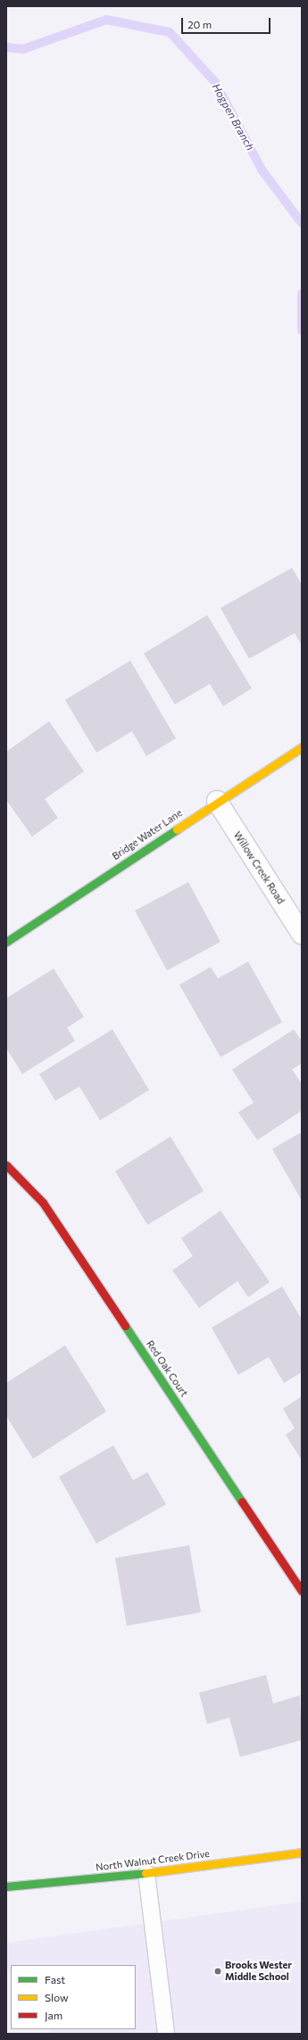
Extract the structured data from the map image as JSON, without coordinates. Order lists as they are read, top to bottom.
{
  "streets": {
    "street": [
      "Bridge Water Lane",
      "Willow Creek Road",
      "Red Oak Court",
      "North Walnut Creek Drive"
    ]
  },
  "crossings": [
    ["Bridge Water Lane", "Willow Creek Road"]
  ],
  "water": ["Hogpen Branch"],
  "places": ["Brooks Wester Middle School"],
  "legend": ["Fast", "Slow", "Jam"],
  "scale_bar": "20 m"
}
